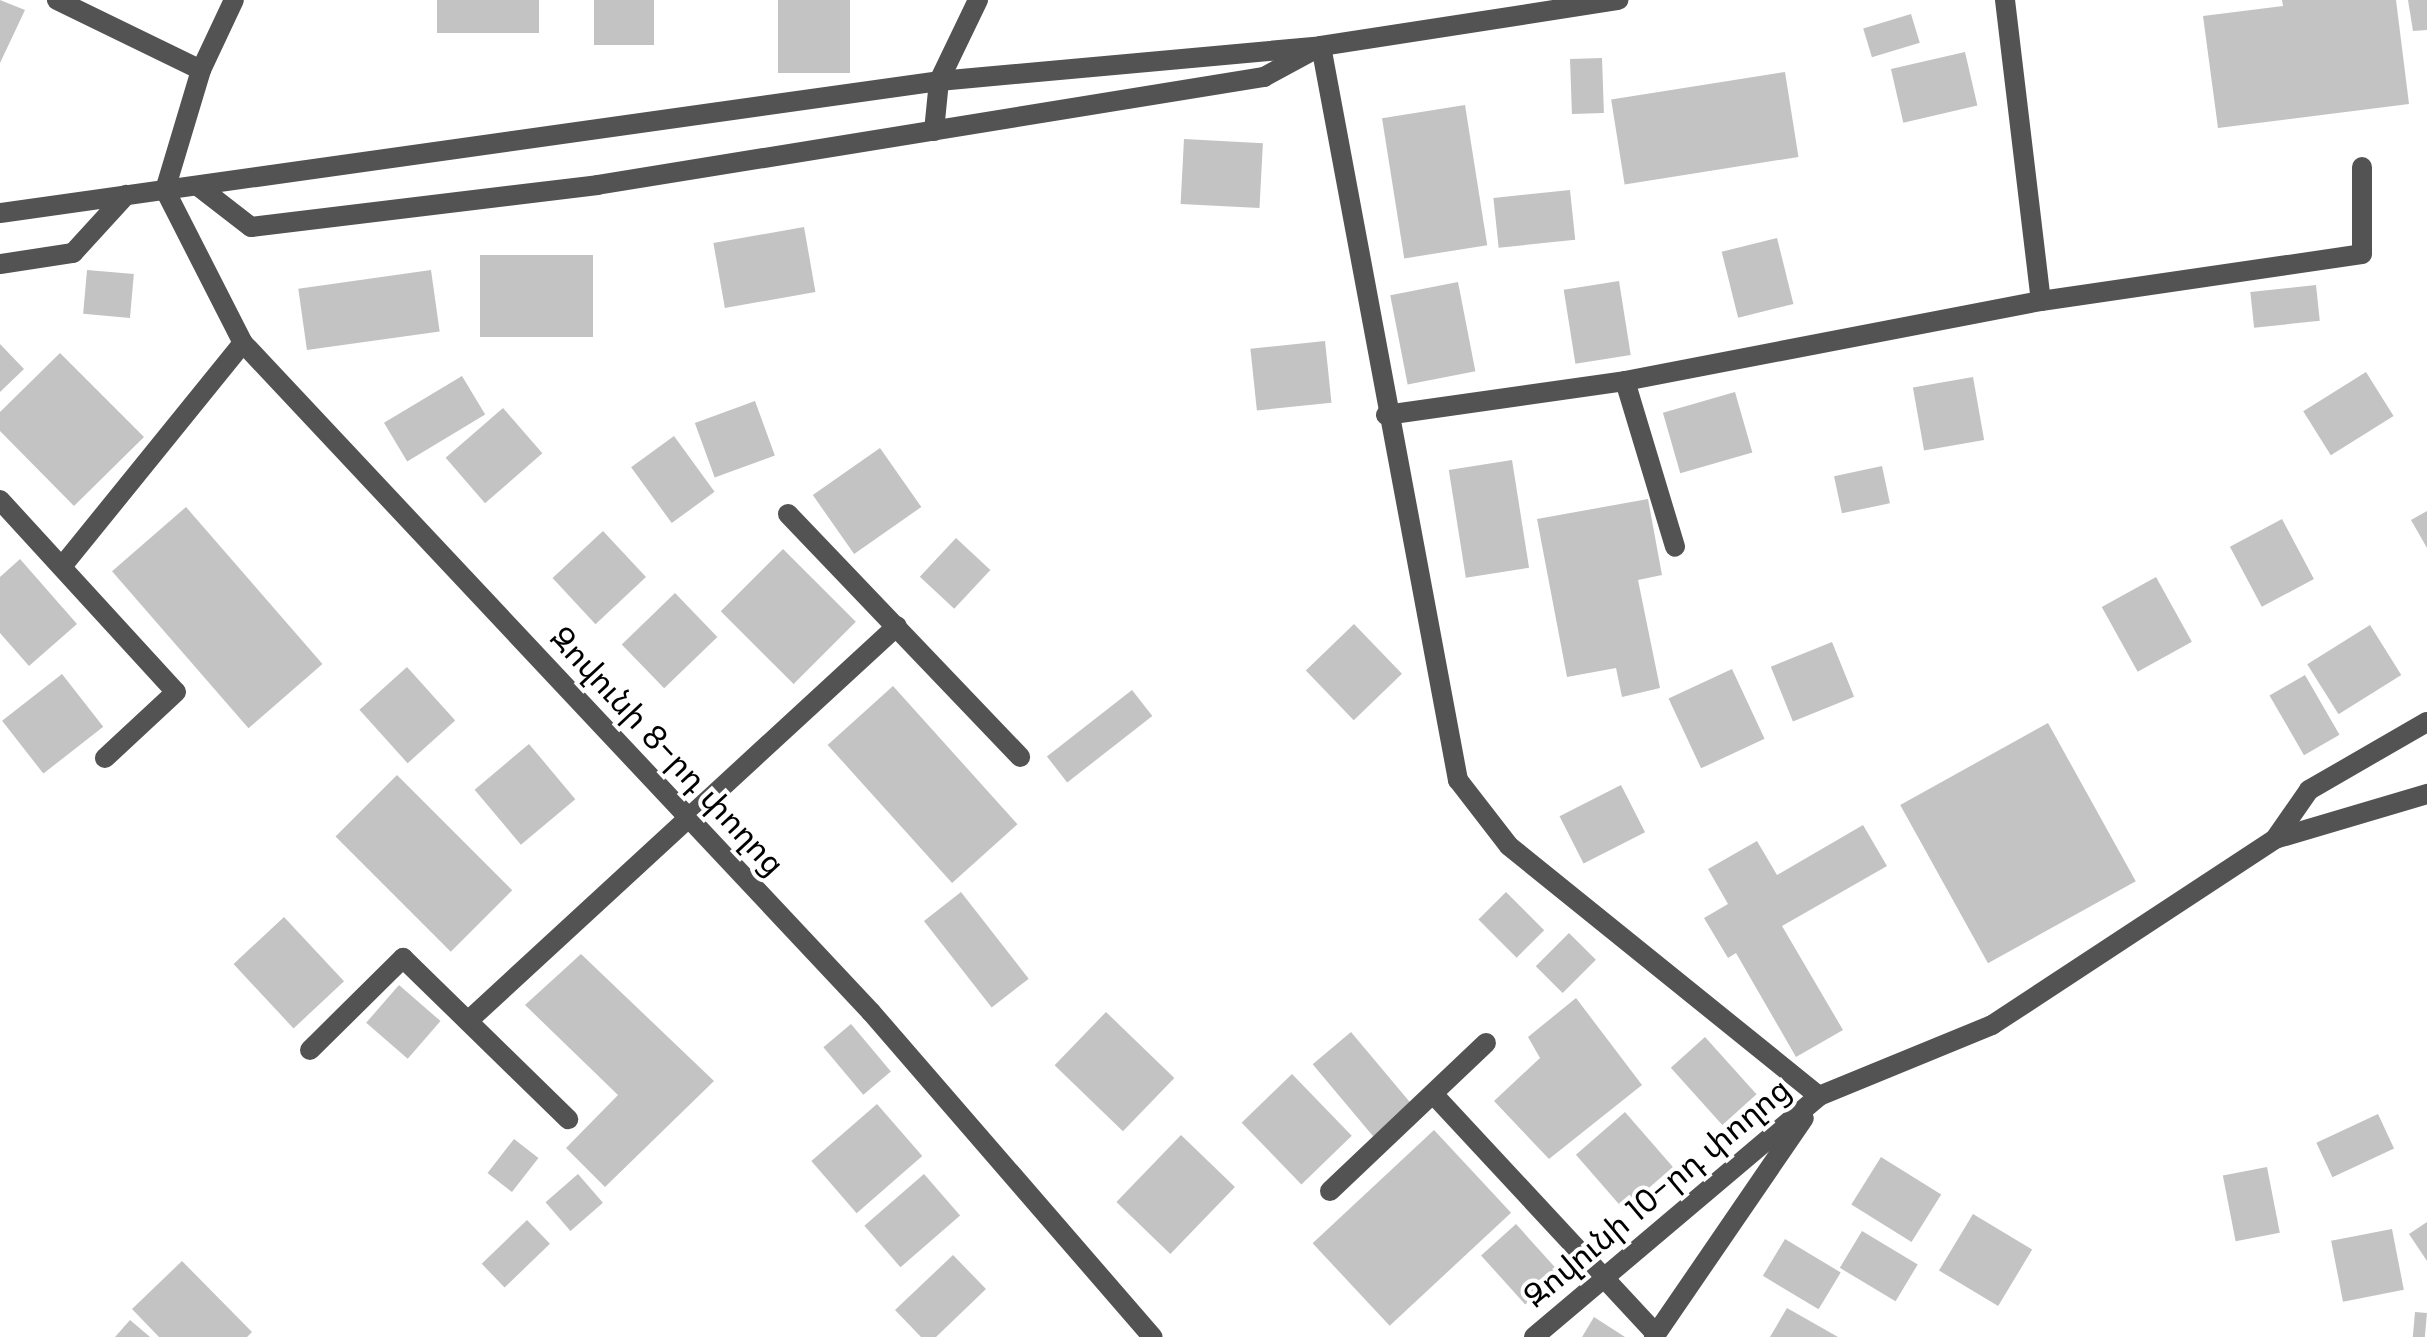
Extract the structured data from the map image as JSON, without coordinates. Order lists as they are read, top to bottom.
{
  "streets": {
    "street": ["Զովունի 8-րդ փողոց", "Զովունի 10-րդ փողոց"]
  }
}
